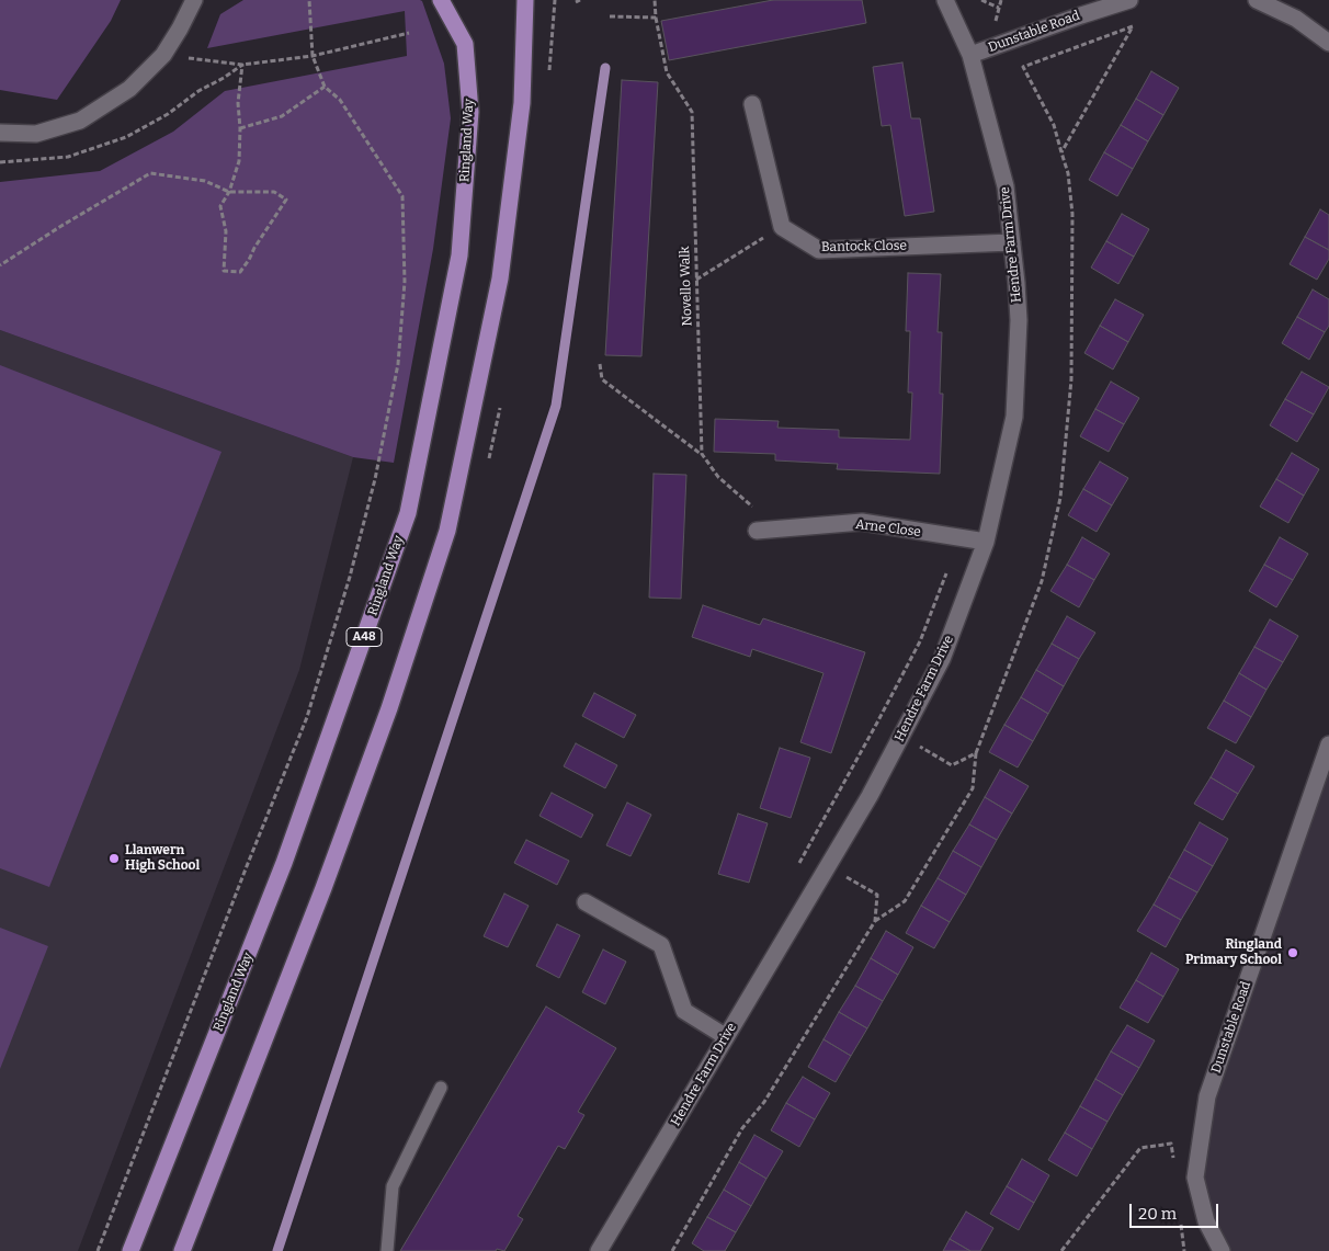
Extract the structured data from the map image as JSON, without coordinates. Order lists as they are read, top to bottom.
{
  "streets": {
    "main road": ["Ringland Way", "A48"],
    "street": [
      "Dunstable Road",
      "Hendre Farm Drive",
      "Bantock Close",
      "Arne Close"
    ],
    "path": ["Novello Walk"]
  },
  "crossings": [
    ["Dunstable Road", "Hendre Farm Drive"],
    ["Hendre Farm Drive", "Bantock Close"],
    ["Hendre Farm Drive", "Arne Close"]
  ],
  "places": ["Llanwern High School", "Ringland Primary School"],
  "scale_bar": "20 m"
}
